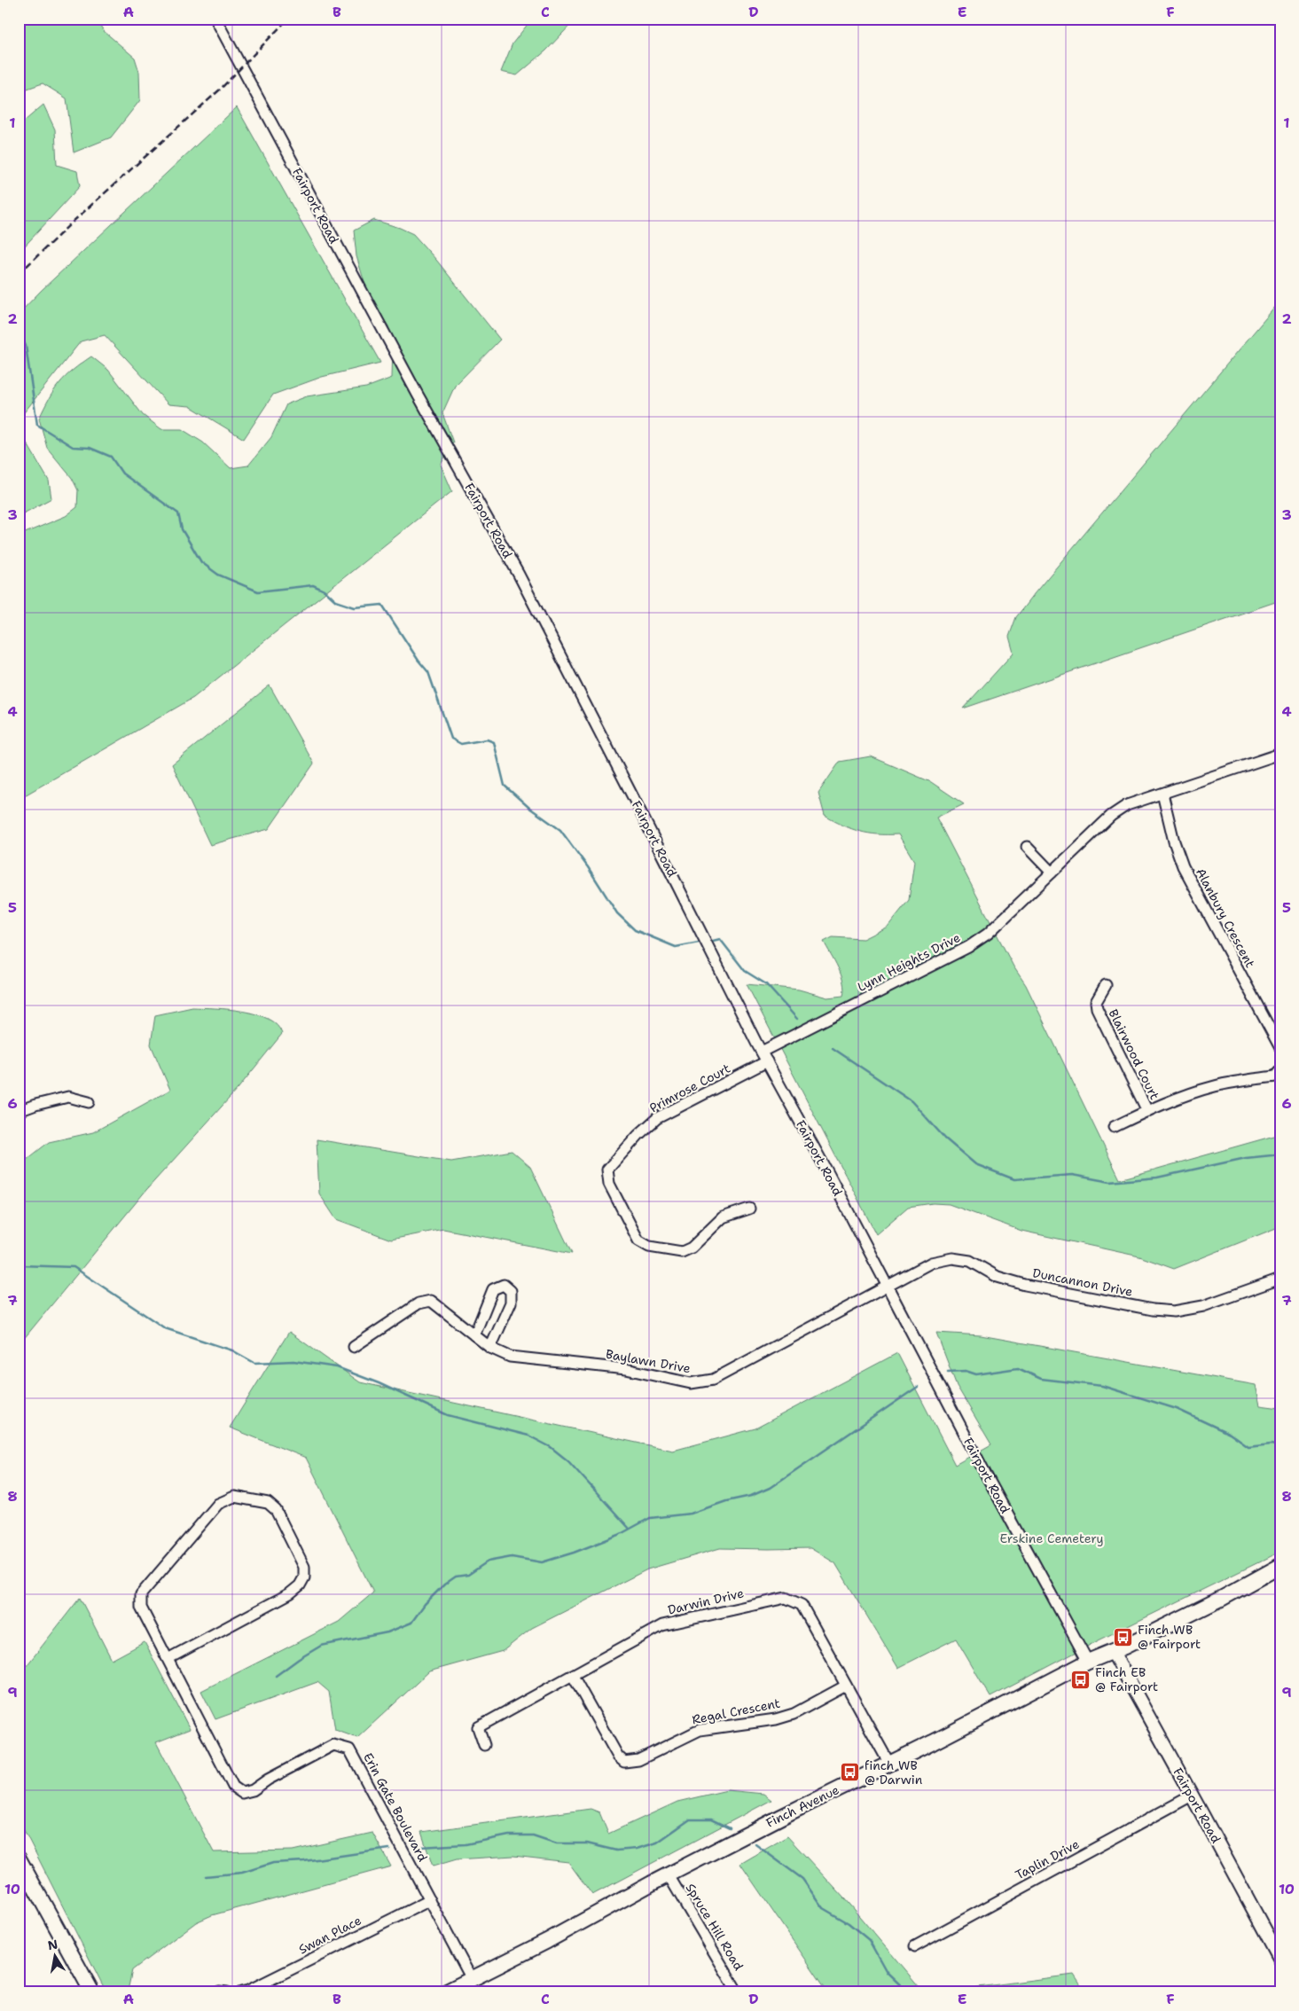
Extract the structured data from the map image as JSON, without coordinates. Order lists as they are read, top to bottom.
{
  "streets": {
    "main road": ["Finch Avenue"],
    "street": [
      "Fairport Road",
      "Alanbury Crescent",
      "Lynn Heights Drive",
      "Blairwood Court",
      "Primrose Court",
      "Duncannon Drive",
      "Baylawn Drive",
      "Darwin Drive",
      "Regal Crescent",
      "Erin Gate Boulevard",
      "Taplin Drive",
      "Spruce Hill Road",
      "Swan Place"
    ]
  },
  "crossings": [
    ["Fairport Road", "Lynn Heights Drive"],
    ["Fairport Road", "Primrose Court"],
    ["Fairport Road", "Duncannon Drive"],
    ["Fairport Road", "Baylawn Drive"],
    ["Fairport Road", "Finch Avenue"],
    ["Fairport Road", "Taplin Drive"],
    ["Alanbury Crescent", "Lynn Heights Drive"],
    ["Duncannon Drive", "Baylawn Drive"],
    ["Darwin Drive", "Regal Crescent"],
    ["Darwin Drive", "Finch Avenue"],
    ["Finch Avenue", "Erin Gate Boulevard"],
    ["Finch Avenue", "Spruce Hill Road"],
    ["Erin Gate Boulevard", "Swan Place"]
  ],
  "parks": ["Erskine Cemetery"],
  "places": {
    "bus stop": ["Finch WB @ Fairport", "Finch EB @ Fairport", "finch WB @ Darwin"]
  },
  "north": "top",
  "grid": {
    "columns": [
      "A",
      "B",
      "C",
      "D",
      "E",
      "F"
    ],
    "rows": [
      "1",
      "2",
      "3",
      "4",
      "5",
      "6",
      "7",
      "8",
      "9",
      "10"
    ]
  }
}
